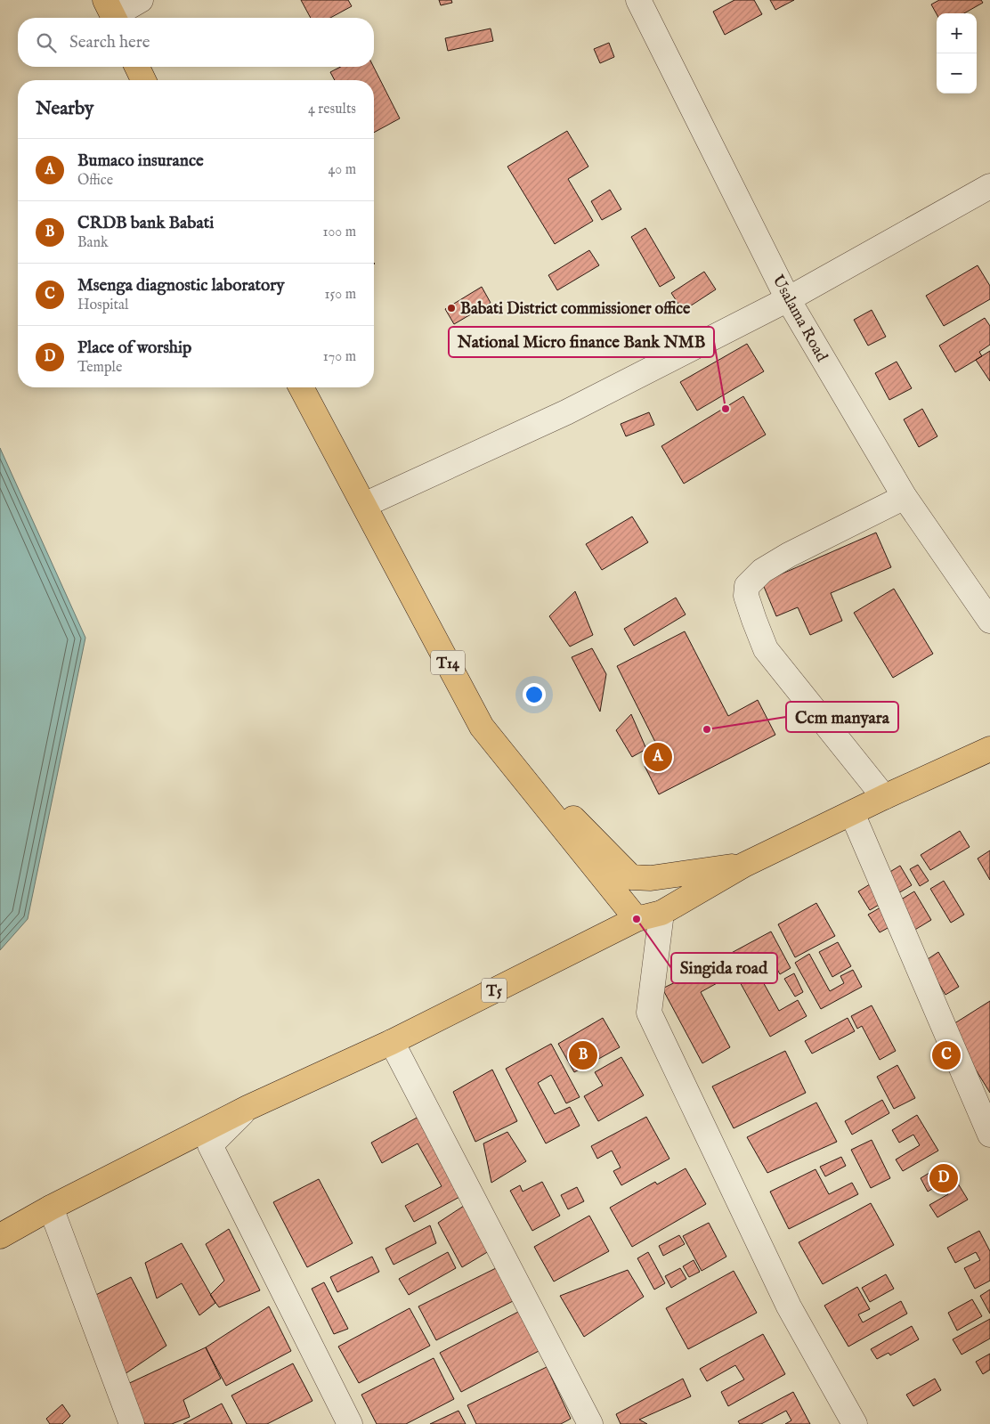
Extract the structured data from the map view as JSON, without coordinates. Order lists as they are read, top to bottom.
{
  "streets": {
    "highway": ["T14", "T5"],
    "street": ["Usalama Road"]
  },
  "crossings": [
    ["T14", "T5"]
  ],
  "places": [
    "Babati District commissioner office",
    "National Micro finance Bank NMB",
    "Ccm manyara",
    "Singida road"
  ],
  "page": {
    "map_buttons": ["+", "−"],
    "search": "Search here",
    "heading": ["Nearby", "4 results"],
    "list": [
      {
        "mark": "A",
        "name": "Bumaco insurance",
        "note": "Office",
        "value": "40 m"
      },
      {
        "mark": "B",
        "name": "CRDB bank Babati",
        "note": "Bank",
        "value": "100 m"
      },
      {
        "mark": "C",
        "name": "Msenga diagnostic laboratory",
        "note": "Hospital",
        "value": "150 m"
      },
      {
        "mark": "D",
        "name": "Place of worship",
        "note": "Temple",
        "value": "170 m"
      }
    ],
    "pins": [
      "A",
      "B",
      "C",
      "D"
    ]
  }
}
